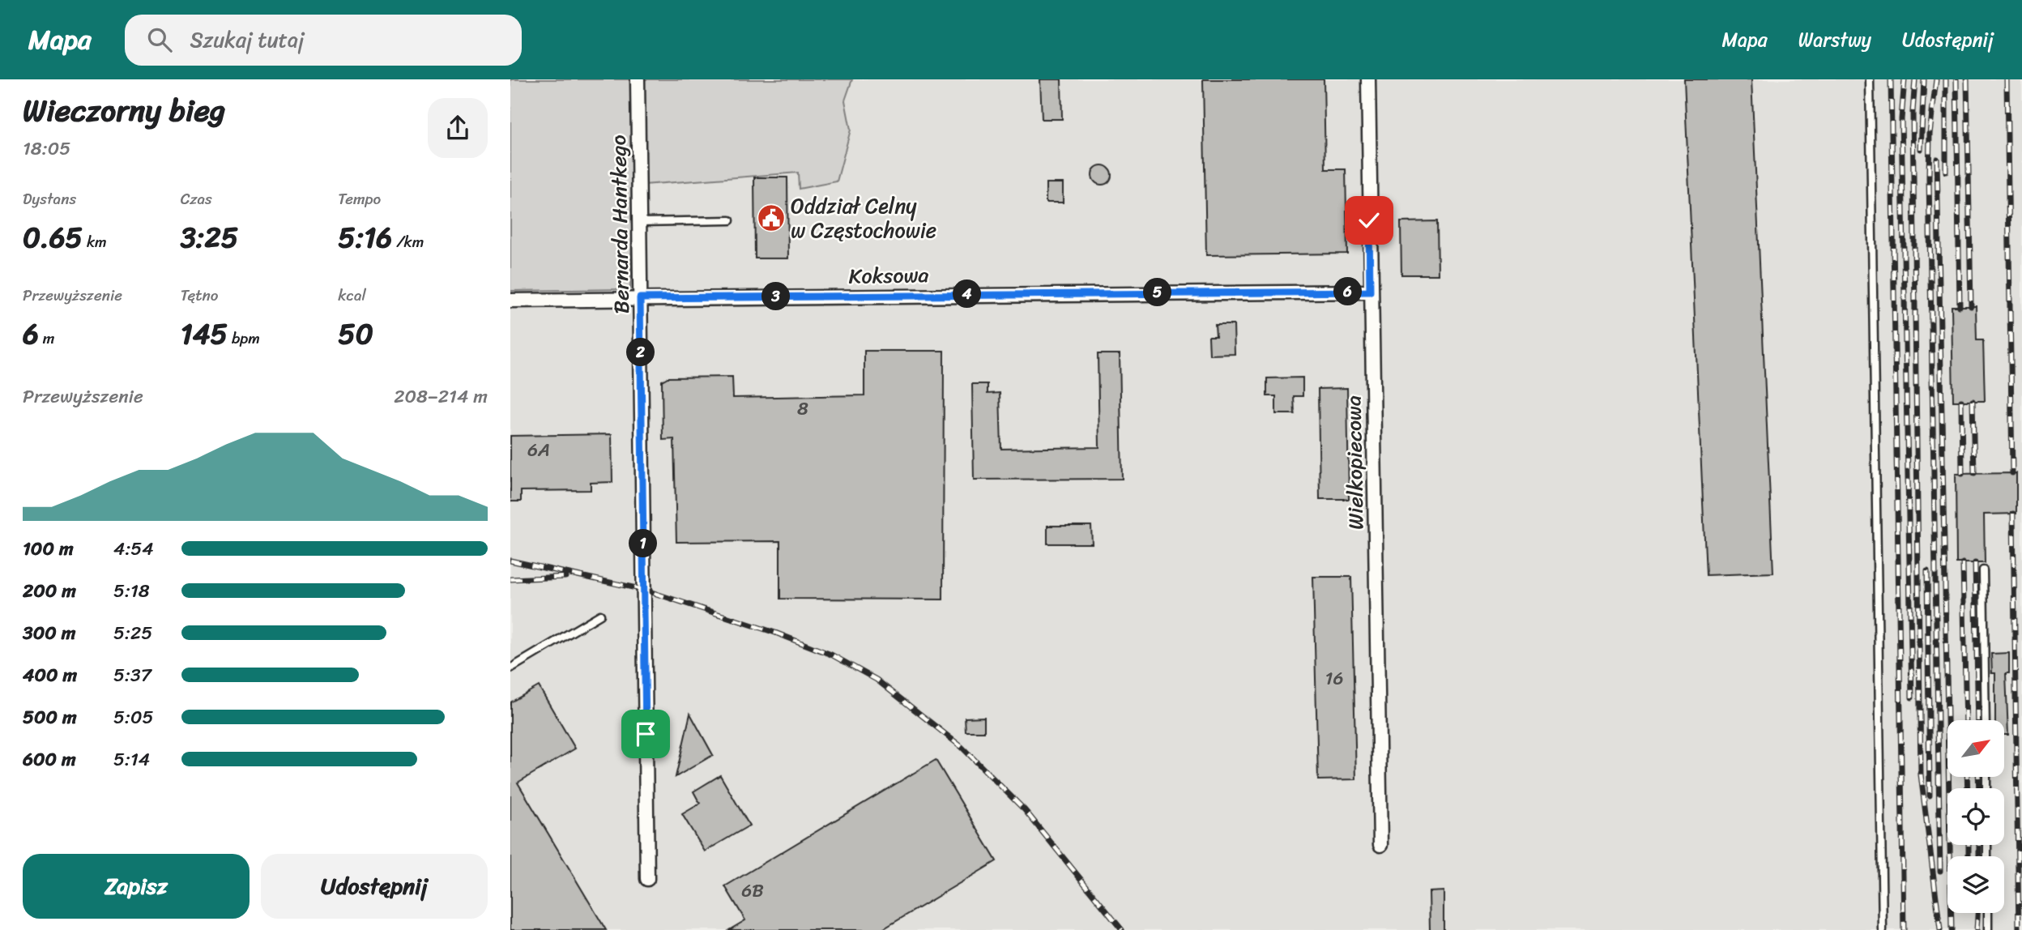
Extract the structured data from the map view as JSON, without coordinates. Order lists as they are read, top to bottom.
{
  "streets": {
    "street": ["Bernarda Hantkego", "Koksowa", "Wielkopiecowa"]
  },
  "crossings": [
    ["Bernarda Hantkego", "Koksowa"],
    ["Koksowa", "Wielkopiecowa"]
  ],
  "places": {
    "public building": ["Oddział Celny w Częstochowie"]
  },
  "house_numbers": [
    "8",
    "6A",
    "16",
    "6B"
  ],
  "north": "top right",
  "page": {
    "header": "Mapa",
    "search": "Szukaj tutaj",
    "nav": ["Mapa", "Warstwy", "Udostępnij"],
    "heading": ["Wieczorny bieg", "18:05"],
    "stats": [
      ["Dystans", "0.65 km"],
      ["Czas", "3:25"],
      ["Tempo", "5:16 /km"],
      ["Przewyższenie", "6 m"],
      ["Tętno", "145 bpm"],
      ["kcal", "50"]
    ],
    "pins": [
      "6",
      "5",
      "4",
      "3",
      "2",
      "1"
    ],
    "chart": ["Przewyższenie", "208–214 m"],
    "list": [
      {
        "name": "100 m",
        "note": "4:54"
      },
      {
        "name": "200 m",
        "note": "5:18"
      },
      {
        "name": "300 m",
        "note": "5:25"
      },
      {
        "name": "400 m",
        "note": "5:37"
      },
      {
        "name": "500 m",
        "note": "5:05"
      },
      {
        "name": "600 m",
        "note": "5:14"
      }
    ],
    "buttons": ["Zapisz", "Udostępnij"]
  }
}
